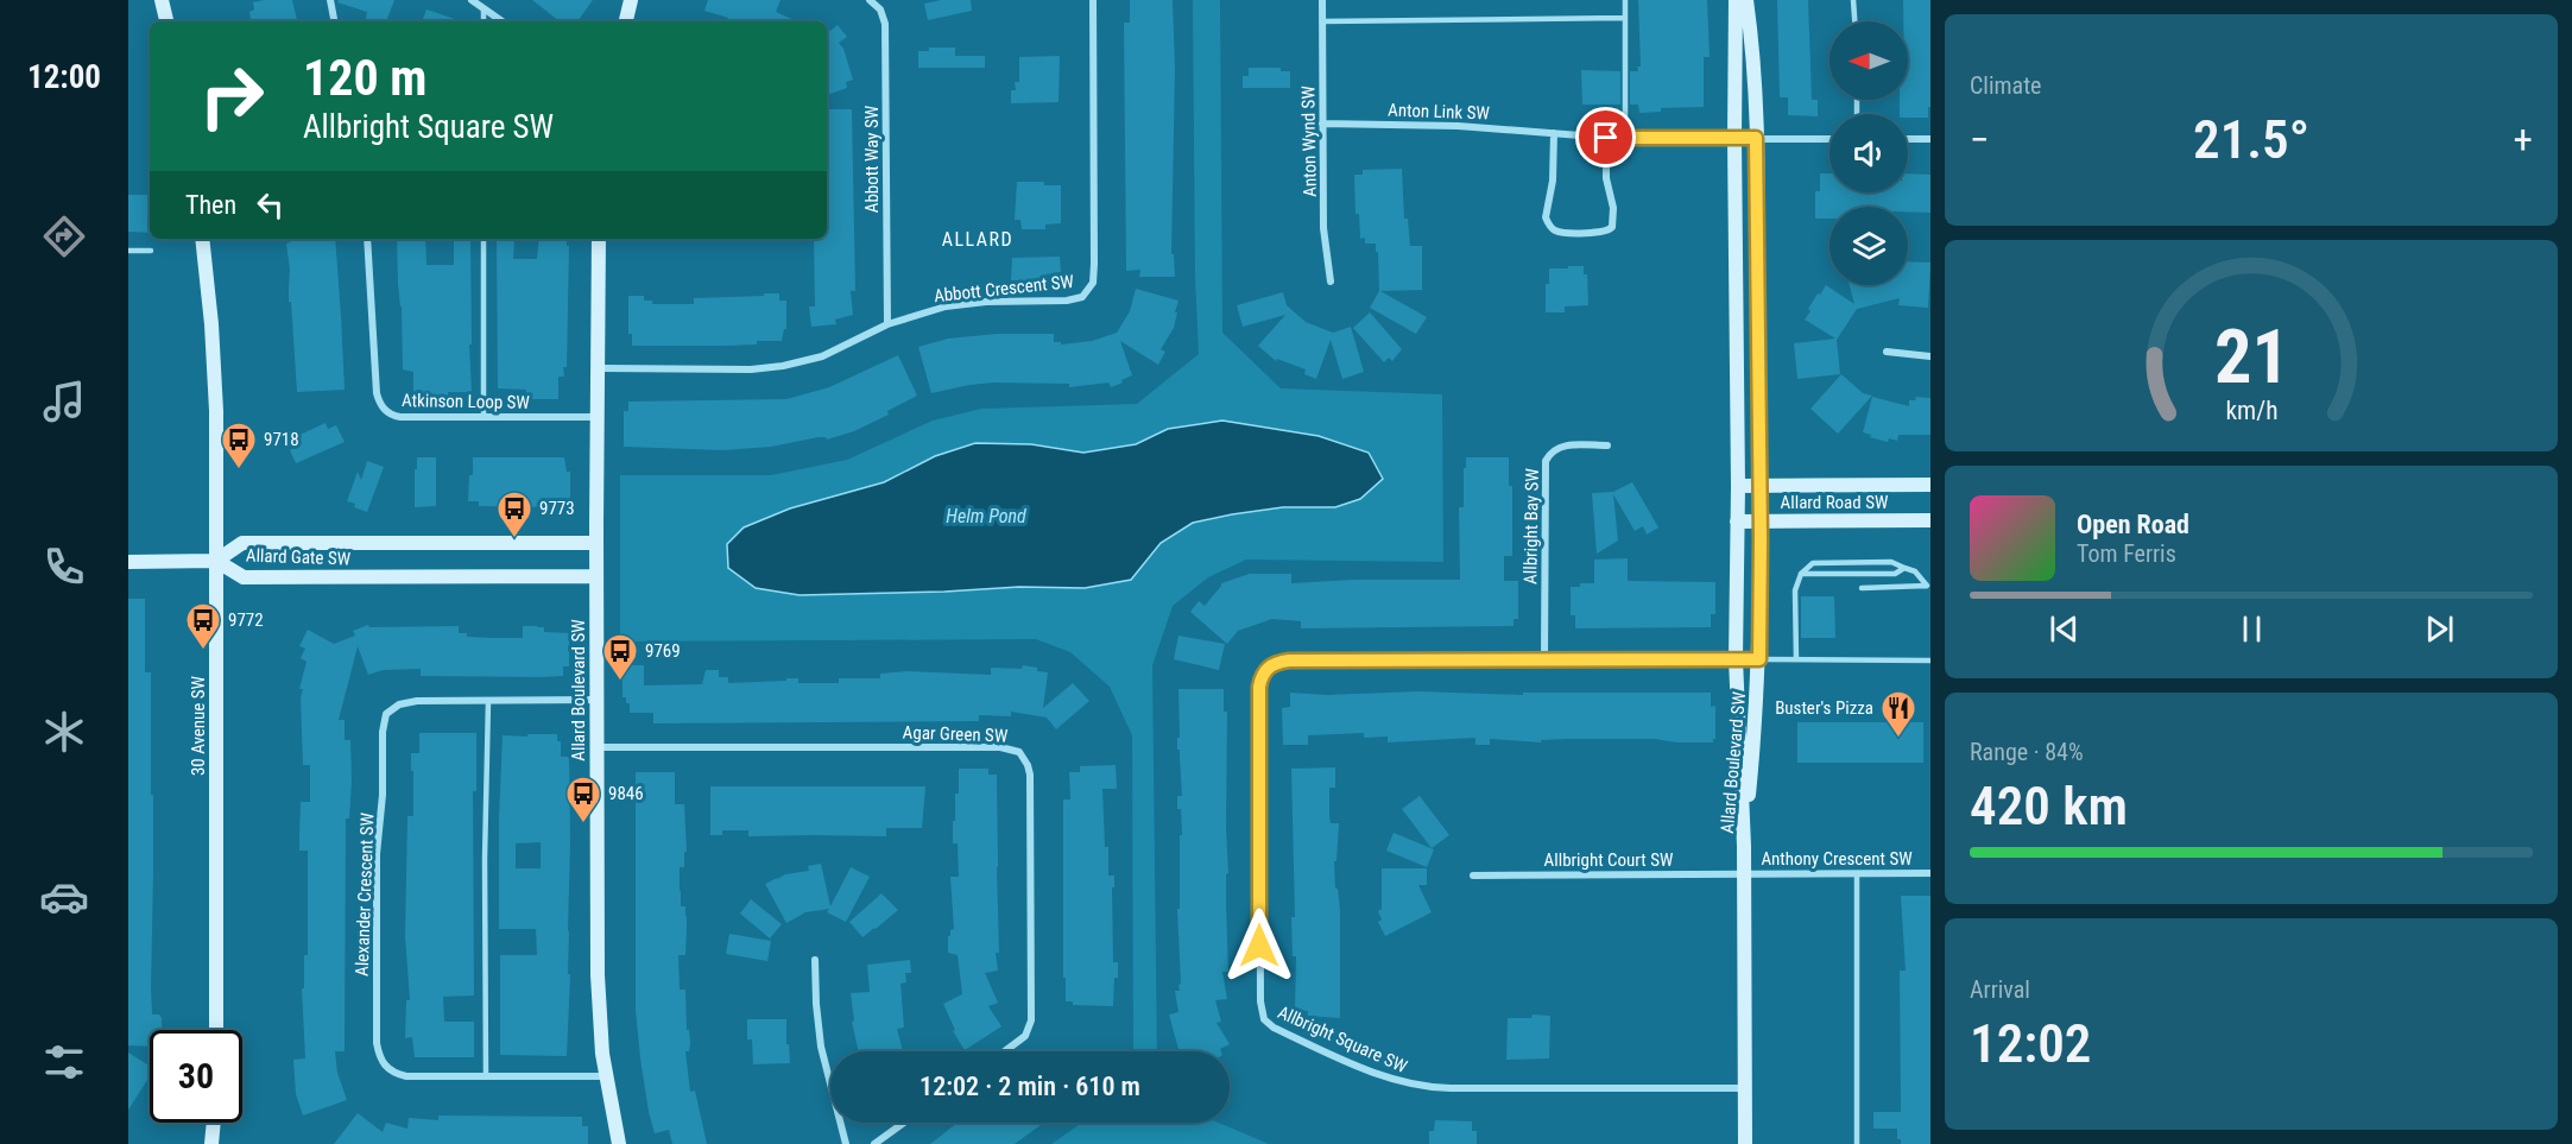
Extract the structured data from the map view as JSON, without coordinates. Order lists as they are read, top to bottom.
{
  "streets": {
    "street": [
      "Anton Link SW",
      "Anton Wynd SW",
      "Abbott Way SW",
      "Abbott Crescent SW",
      "Atkinson Loop SW",
      "Allard Road SW",
      "Allbright Bay SW",
      "Allard Gate SW",
      "Allard Boulevard SW",
      "30 Avenue SW",
      "Agar Green SW",
      "Anthony Crescent SW",
      "Allbright Court SW",
      "Alexander Crescent SW",
      "Allbright Square SW"
    ]
  },
  "crossings": [
    ["Anton Link SW", "Anton Wynd SW"],
    ["Anton Link SW", "Allard Boulevard SW"],
    ["Abbott Way SW", "Abbott Crescent SW"],
    ["Abbott Crescent SW", "Allard Boulevard SW"],
    ["Atkinson Loop SW", "Allard Boulevard SW"],
    ["Allard Road SW", "Allard Boulevard SW"],
    ["Allbright Bay SW", "Allbright Square SW"],
    ["Allard Gate SW", "Allard Boulevard SW"],
    ["Allard Gate SW", "30 Avenue SW"],
    ["Allard Boulevard SW", "Agar Green SW"],
    ["Allard Boulevard SW", "Anthony Crescent SW"],
    ["Allard Boulevard SW", "Allbright Court SW"],
    ["Allard Boulevard SW", "Alexander Crescent SW"],
    ["Allard Boulevard SW", "Allbright Square SW"],
    ["Anthony Crescent SW", "Allbright Court SW"]
  ],
  "districts": ["ALLARD"],
  "water": ["Helm Pond"],
  "places": {
    "bus stop": [
      "9718",
      "9773",
      "9772",
      "9769",
      "9846"
    ],
    "restaurant": ["Buster's Pizza"]
  },
  "north": "left",
  "page": {
    "tabs": "12:00",
    "tile": [
      "Climate",
      ["Range · 84%", "420 km"],
      ["Arrival", "12:02"]
    ],
    "turn": ["120 m", "Allbright Square SW"],
    "heat": ["−", "21.5°", "+"],
    "then": "Then",
    "song": ["Open Road", "Tom Ferris"],
    "limit": "30",
    "trip": "12:02 · 2 min · 610 m",
    "gauge": ["21", "km/h"]
  }
}
